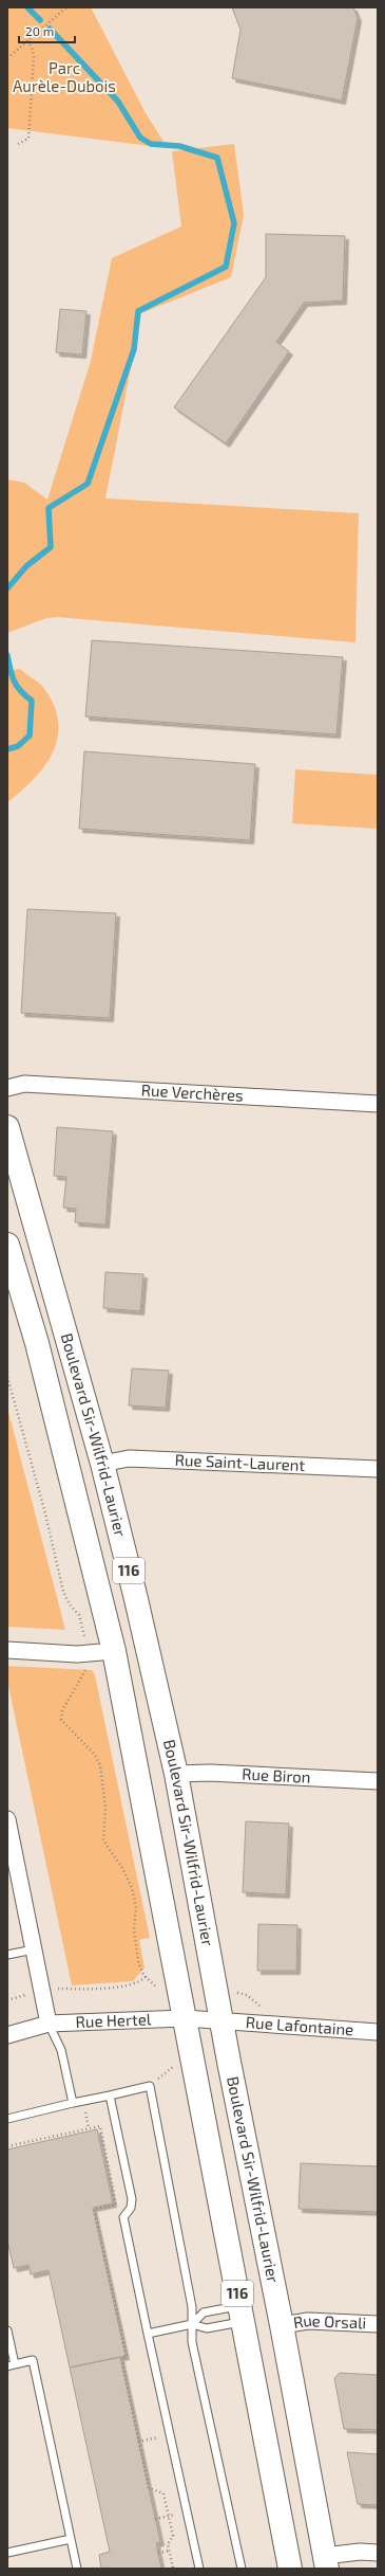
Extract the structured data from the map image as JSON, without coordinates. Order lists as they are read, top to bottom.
{
  "streets": {
    "main road": ["Boulevard Sir-Wilfrid-Laurier", "116"],
    "street": [
      "Rue Verchères",
      "Rue Saint-Laurent",
      "Rue Biron",
      "Rue Hertel",
      "Rue Lafontaine",
      "Rue Orsali"
    ]
  },
  "crossings": [
    ["Boulevard Sir-Wilfrid-Laurier", "Rue Saint-Laurent"],
    ["Boulevard Sir-Wilfrid-Laurier", "Rue Biron"],
    ["Boulevard Sir-Wilfrid-Laurier", "Rue Hertel"],
    ["Boulevard Sir-Wilfrid-Laurier", "Rue Lafontaine"],
    ["Boulevard Sir-Wilfrid-Laurier", "Rue Orsali"],
    ["Rue Hertel", "Rue Lafontaine"]
  ],
  "parks": ["Parc Aurèle-Dubois"],
  "scale_bar": "20 m"
}
